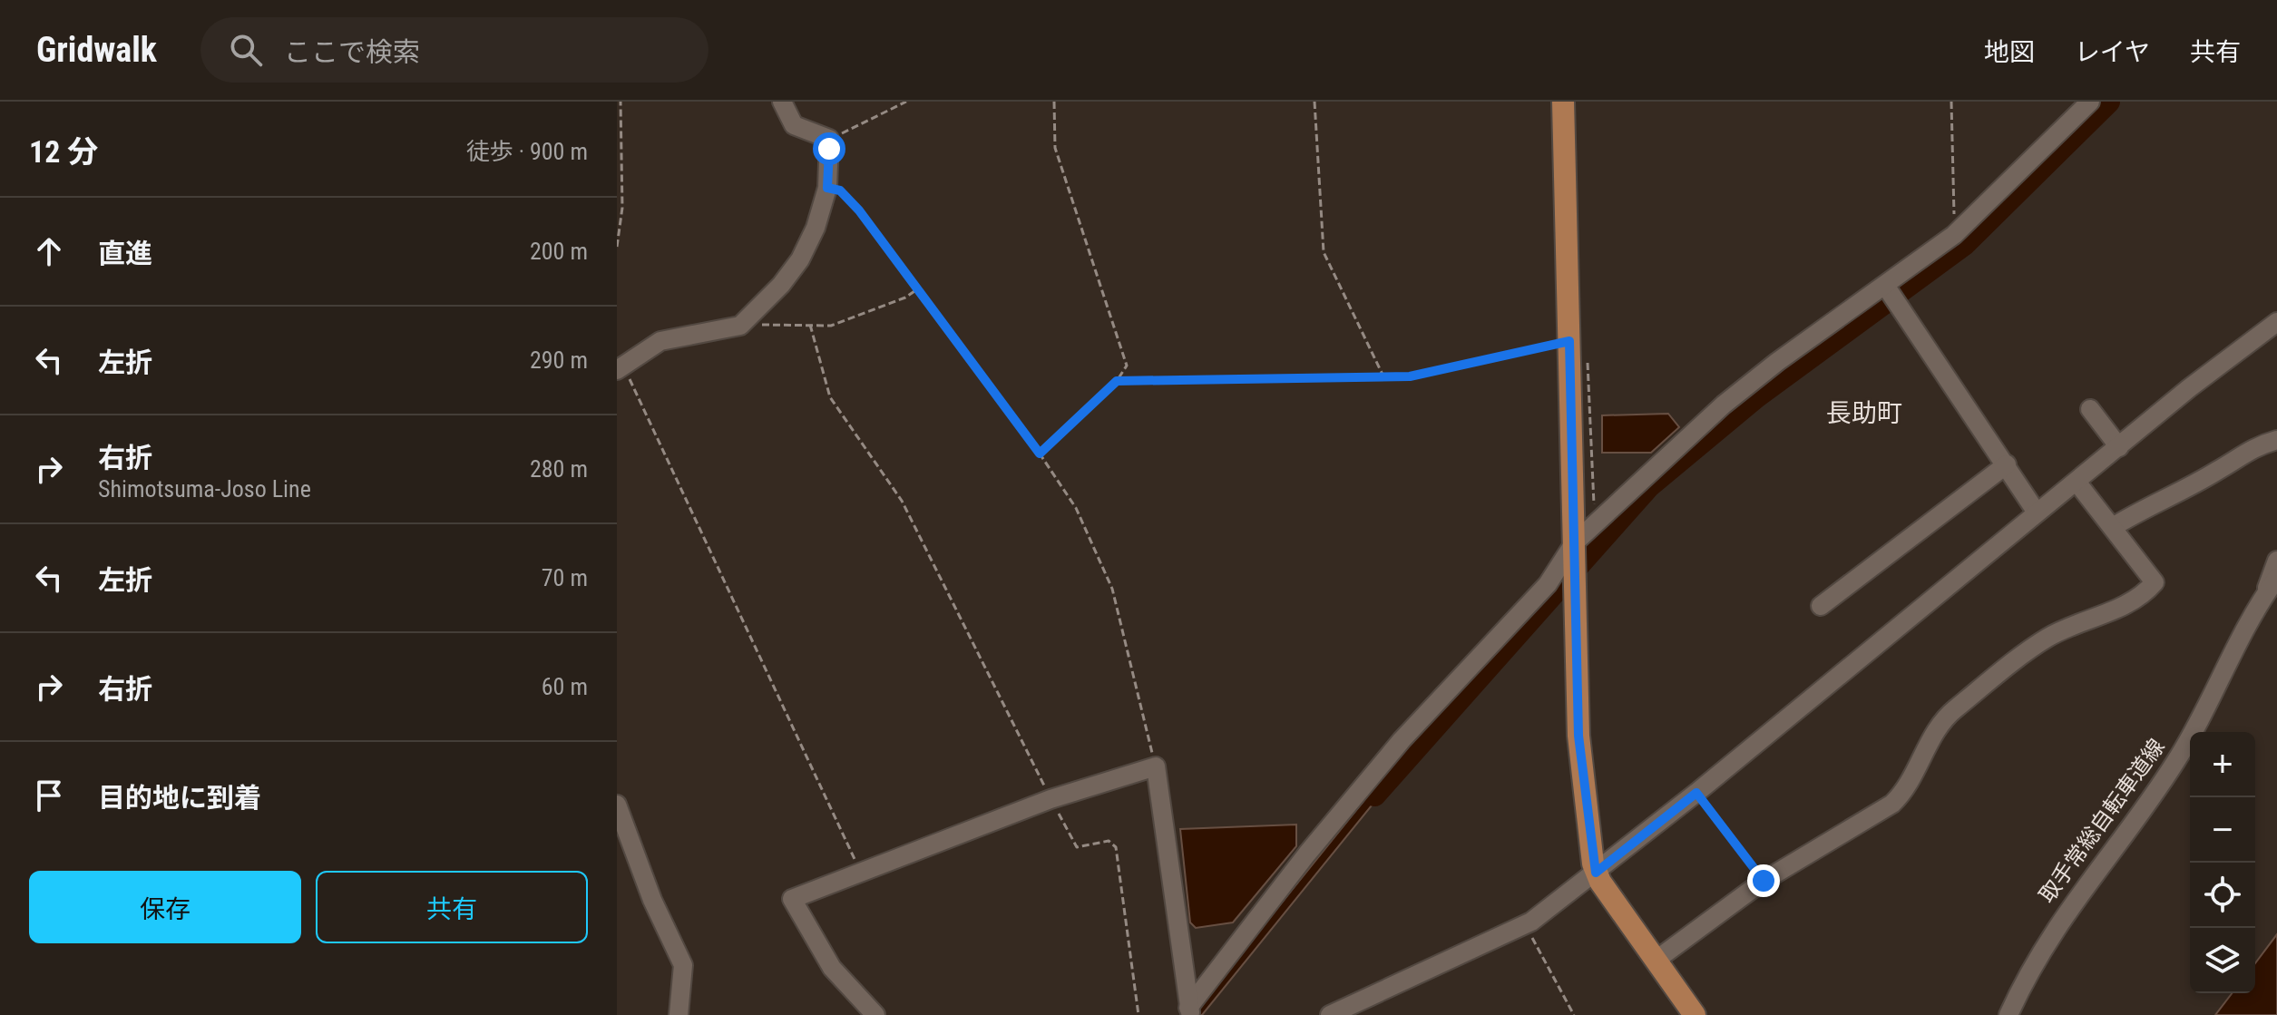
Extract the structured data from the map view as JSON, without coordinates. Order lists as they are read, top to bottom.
{
  "streets": {
    "street": ["取手常総自転車道線"]
  },
  "districts": ["長助町"],
  "page": {
    "header": "Gridwalk",
    "search": "ここで検索",
    "nav": ["地図", "レイヤ", "共有"],
    "heading": ["12 分", "徒歩 · 900 m"],
    "list": [
      ["直進", "200 m"],
      ["左折", "290 m"],
      ["右折", "Shimotsuma-Joso Line", "280 m"],
      ["左折", "70 m"],
      ["右折", "60 m"],
      "目的地に到着"
    ],
    "map_buttons": ["+", "−"],
    "buttons": ["保存", "共有"]
  }
}
